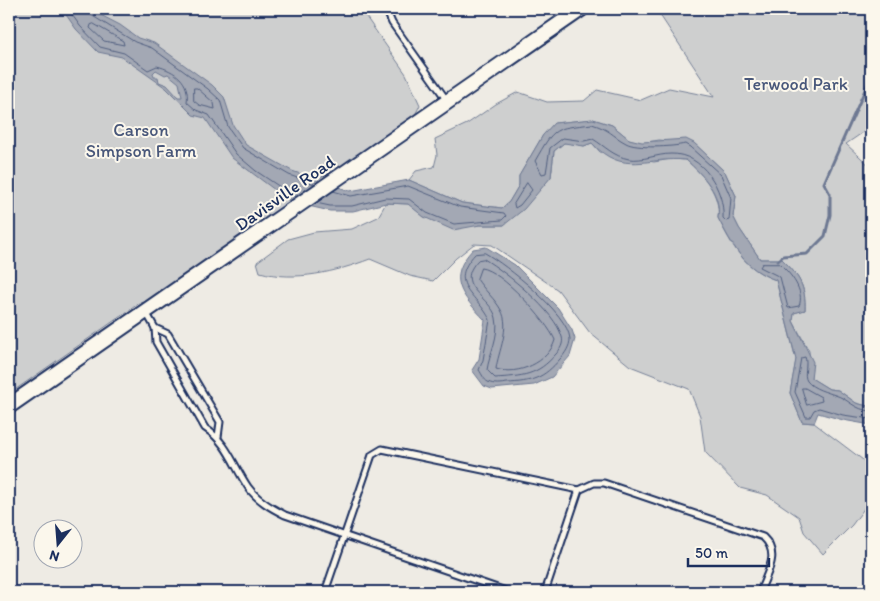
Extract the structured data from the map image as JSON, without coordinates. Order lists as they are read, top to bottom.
{
  "streets": {
    "street": ["Davisville Road"]
  },
  "parks": ["Terwood Park", "Carson Simpson Farm"],
  "scale_bar": "50 m",
  "north": "bottom"
}
